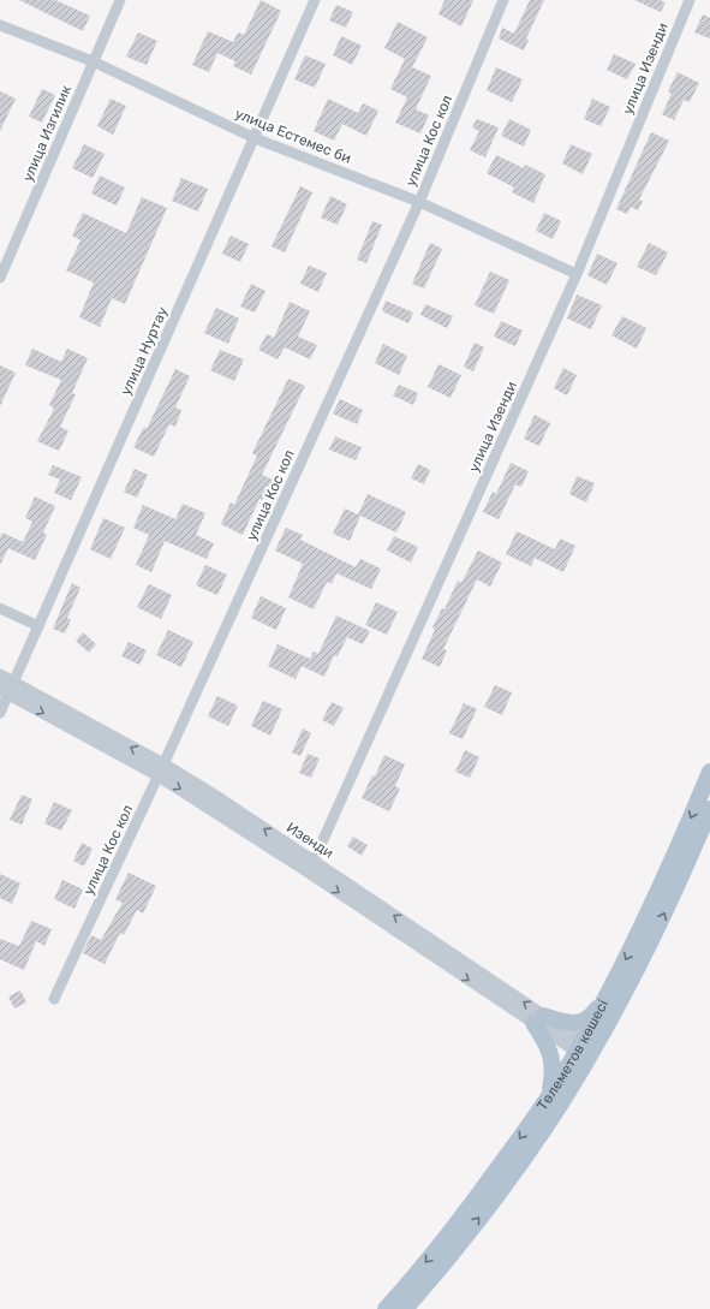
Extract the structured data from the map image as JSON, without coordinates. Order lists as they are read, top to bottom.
{
  "streets": {
    "main road": ["Төлеметов көшесі"],
    "street": [
      "улица Изенди",
      "улица Изгилик",
      "улица Естемес би",
      "улица Кос кол",
      "улица Нуртау",
      "Изенди"
    ]
  },
  "crossings": [
    ["улица Изенди", "улица Естемес би"],
    ["улица Изенди", "Изенди"],
    ["улица Изгилик", "улица Естемес би"],
    ["улица Естемес би", "улица Кос кол"],
    ["улица Естемес би", "улица Нуртау"],
    ["улица Кос кол", "Изенди"],
    ["улица Нуртау", "Изенди"],
    ["Изенди", "Төлеметов көшесі"]
  ]
}
